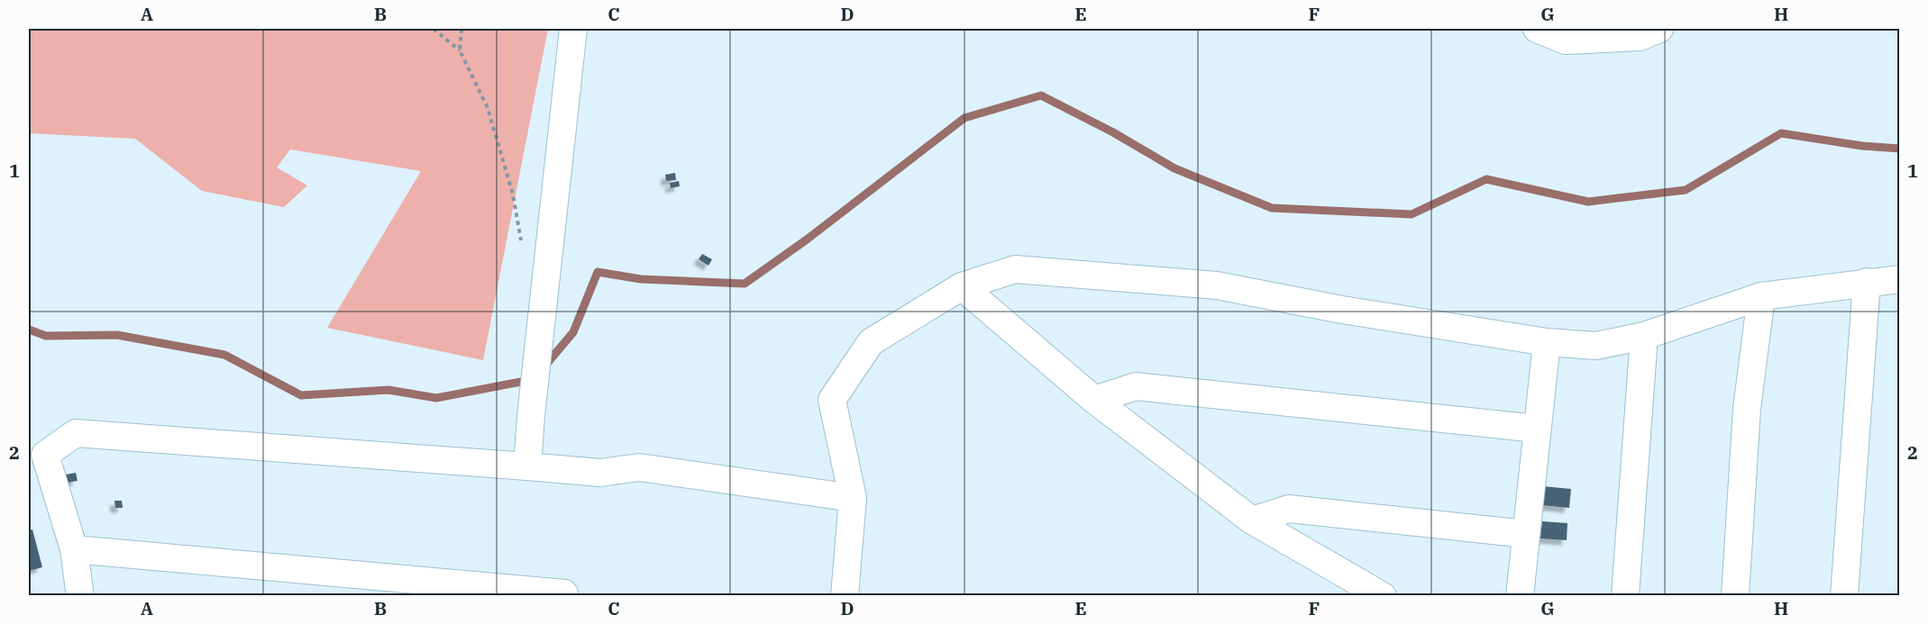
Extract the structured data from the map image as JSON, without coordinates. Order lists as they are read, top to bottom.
{
  "grid": {
    "columns": [
      "A",
      "B",
      "C",
      "D",
      "E",
      "F",
      "G",
      "H"
    ],
    "rows": ["1", "2"]
  }
}
